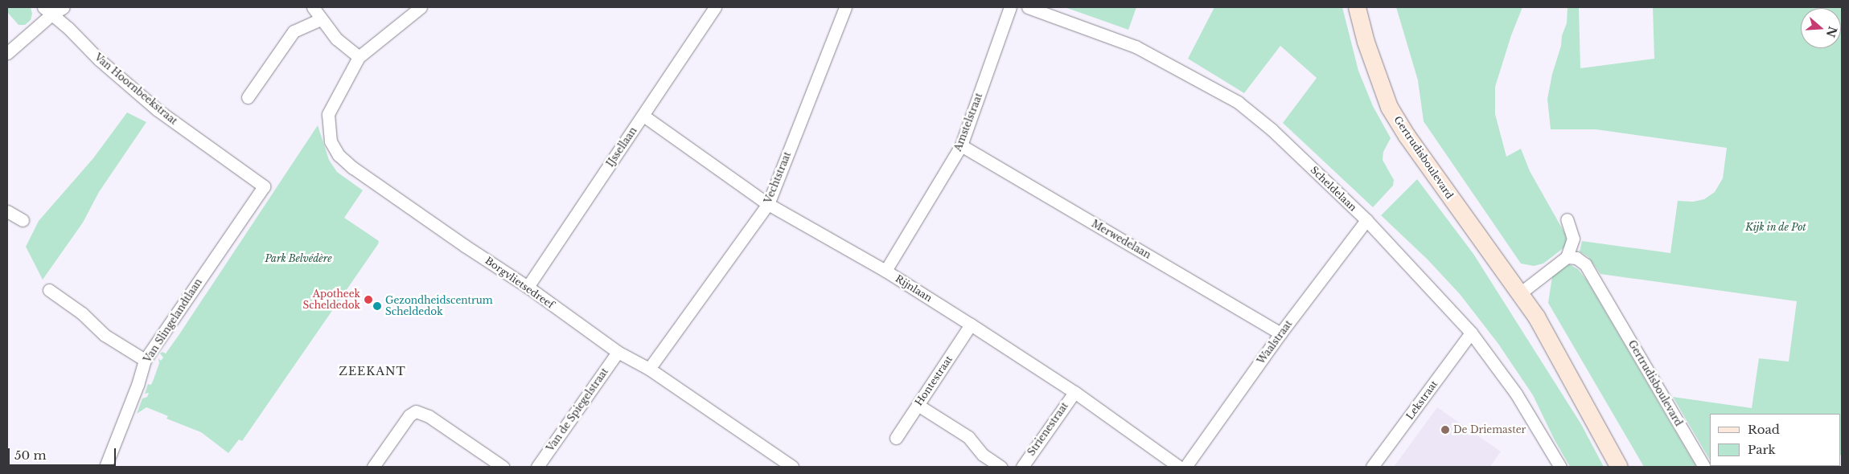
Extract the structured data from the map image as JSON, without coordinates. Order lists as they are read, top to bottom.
{
  "streets": {
    "street": [
      "Van Hoornbeekstraat",
      "Amstelstraat",
      "IJssellaan",
      "Gertrudisboulevard",
      "Vechtstraat",
      "Scheldelaan",
      "Merwedelaan",
      "Borgvlietsedreef",
      "Rijnlaan",
      "Van Slingelandtlaan",
      "Waalstraat",
      "Hontestraat",
      "Lekstraat",
      "Van de Spiegelstraat",
      "Strienestraat"
    ]
  },
  "crossings": [
    ["Van Hoornbeekstraat", "Van Slingelandtlaan"],
    ["Amstelstraat", "Merwedelaan"],
    ["Amstelstraat", "Rijnlaan"],
    ["IJssellaan", "Borgvlietsedreef"],
    ["IJssellaan", "Rijnlaan"],
    ["Vechtstraat", "Borgvlietsedreef"],
    ["Vechtstraat", "Rijnlaan"],
    ["Scheldelaan", "Waalstraat"],
    ["Scheldelaan", "Lekstraat"],
    ["Merwedelaan", "Waalstraat"],
    ["Borgvlietsedreef", "Van de Spiegelstraat"],
    ["Rijnlaan", "Hontestraat"],
    ["Rijnlaan", "Strienestraat"]
  ],
  "districts": ["ZEEKANT"],
  "parks": ["Kijk in de Pot", "Park Belvédère"],
  "places": ["Apotheek Scheldedok", "Gezondheidscentrum Scheldedok", "De Driemaster"],
  "legend": ["Road", "Park"],
  "scale_bar": "50 m",
  "north": "right"
}
